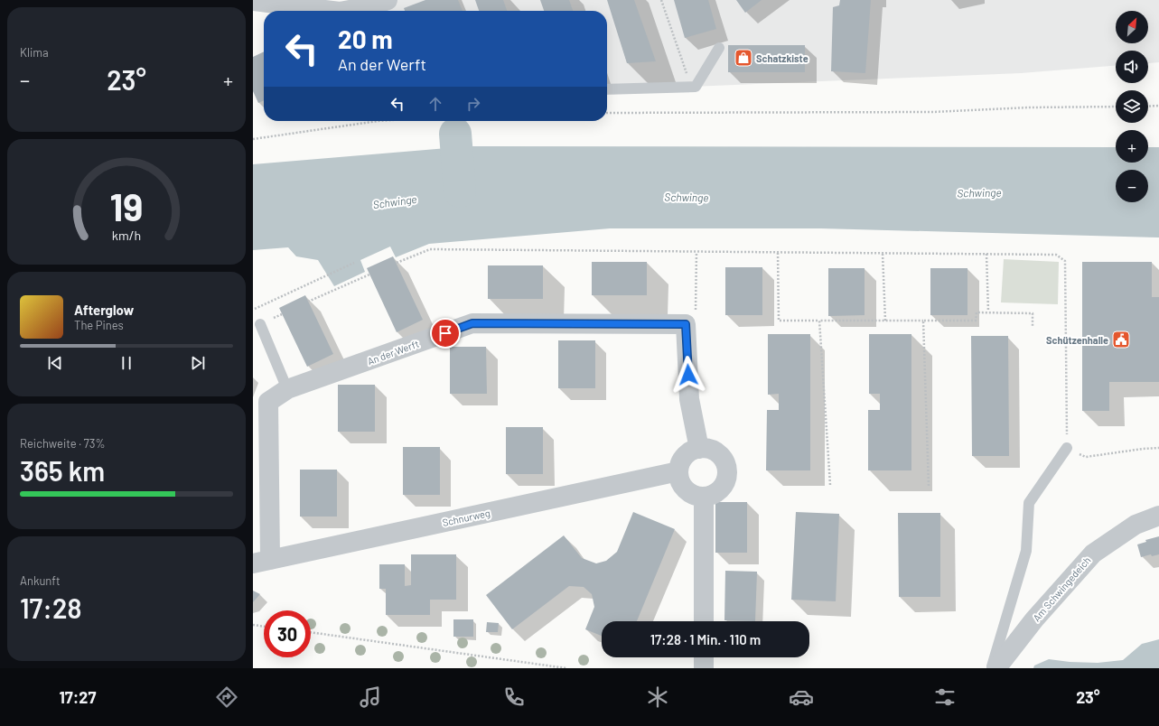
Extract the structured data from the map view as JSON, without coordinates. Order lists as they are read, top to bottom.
{
  "streets": {
    "street": ["An der Werft", "Schnurweg", "Am Schwingedeich"]
  },
  "crossings": [
    ["An der Werft", "Schnurweg"]
  ],
  "water": ["Schwinge"],
  "places": {
    "shop": ["Schatzkiste"],
    "public building": ["Schützenhalle"]
  },
  "north": "top right",
  "page": {
    "tile": [
      "Klima",
      ["Reichweite · 73%", "365 km"],
      ["Ankunft", "17:28"]
    ],
    "map_buttons": ["+", "−"],
    "turn": ["20 m", "An der Werft"],
    "heat": ["−", "23°", "+"],
    "song": ["Afterglow", "The Pines"],
    "limit": "30",
    "trip": "17:28 · 1 Min. · 110 m",
    "tabs": ["17:27", "23°"],
    "gauge": ["19", "km/h"]
  }
}
